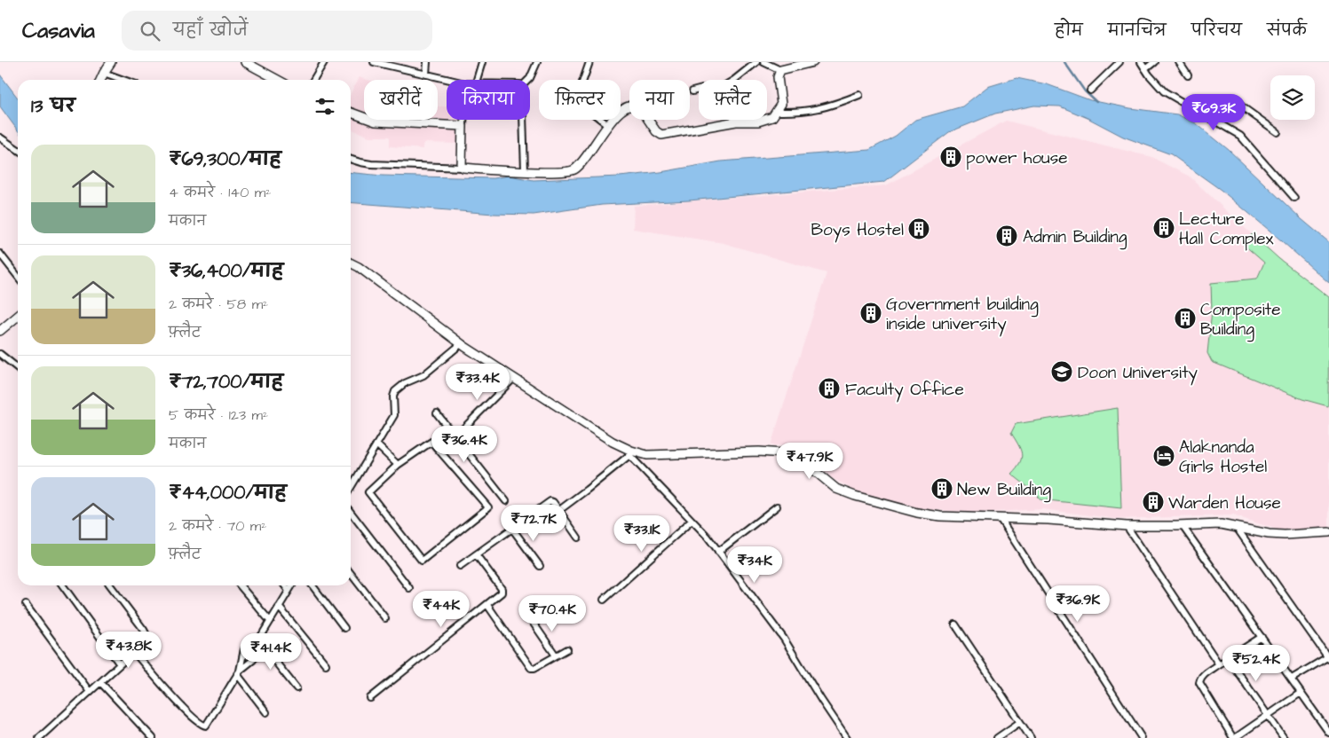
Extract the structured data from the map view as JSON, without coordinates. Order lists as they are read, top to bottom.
{
  "places": {
    "building": [
      "power house",
      "Lecture Hall Complex",
      "Boys Hostel",
      "Admin Building",
      "Government building inside university",
      "Composite Building",
      "Faculty Office",
      "New Building",
      "Warden House"
    ],
    "school or university": ["Doon University"],
    "hotel": ["Alaknanda Girls Hostel"]
  },
  "page": {
    "header": "Casavia",
    "search": "यहाँ खोजें",
    "nav": [
      "होम",
      "मानचित्र",
      "परिचय",
      "संपर्क"
    ],
    "chip": [
      "खरीदें",
      "किराया",
      "फ़िल्टर",
      "नया",
      "फ़्लैट"
    ],
    "heading": "13 घर",
    "price": [
      "₹69.3K",
      "₹33.4K",
      "₹36.4K",
      "₹47.9K",
      "₹72.7K",
      "₹33.1K",
      "₹34K",
      "₹36.9K",
      "₹44K",
      "₹70.4K",
      "₹43.8K",
      "₹41.4K",
      "₹52.4K"
    ],
    "list": [
      {
        "name": "₹69,300/माह",
        "note": "4 कमरे · 140 m² · मकान"
      },
      {
        "name": "₹36,400/माह",
        "note": "2 कमरे · 58 m² · फ़्लैट"
      },
      {
        "name": "₹72,700/माह",
        "note": "5 कमरे · 123 m² · मकान"
      },
      {
        "name": "₹44,000/माह",
        "note": "2 कमरे · 70 m² · फ़्लैट"
      }
    ]
  }
}
